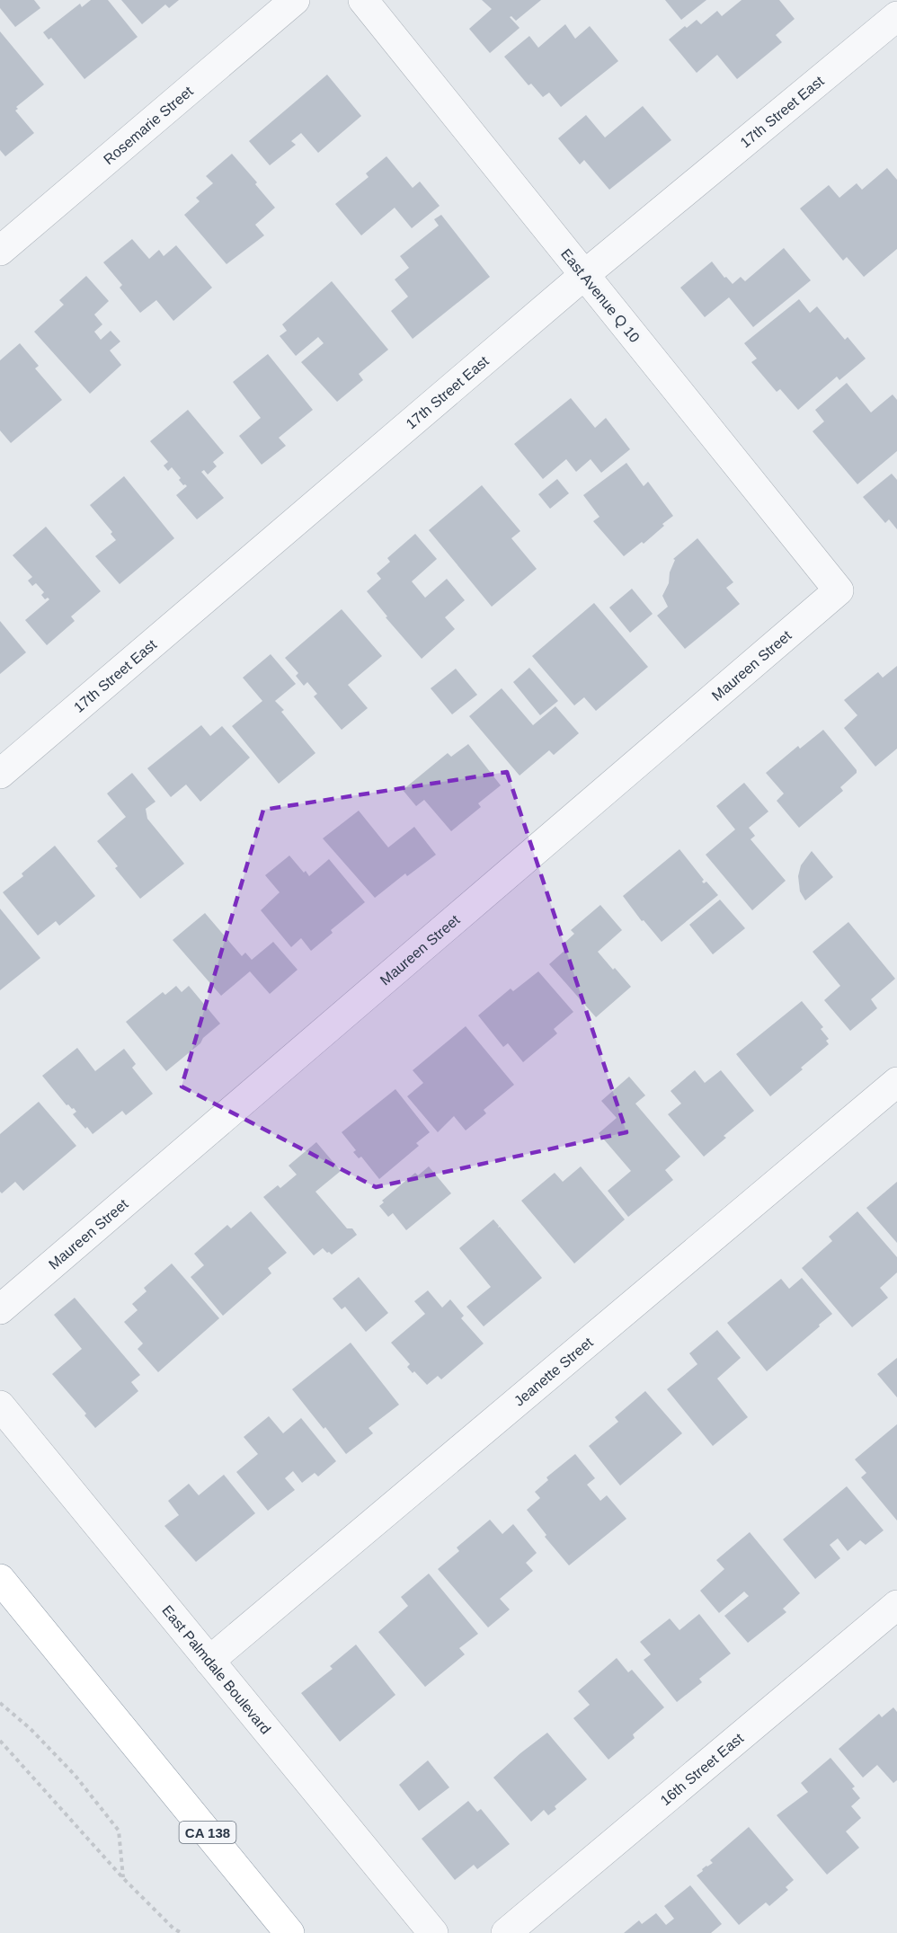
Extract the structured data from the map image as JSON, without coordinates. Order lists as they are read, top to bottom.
{
  "streets": {
    "highway": ["CA 138"],
    "street": [
      "17th Street East",
      "Rosemarie Street",
      "East Avenue Q 10",
      "Maureen Street",
      "Jeanette Street",
      "East Palmdale Boulevard",
      "16th Street East"
    ]
  },
  "crossings": [
    ["17th Street East", "East Avenue Q 10"],
    ["East Avenue Q 10", "Maureen Street"],
    ["Jeanette Street", "East Palmdale Boulevard"]
  ]
}
